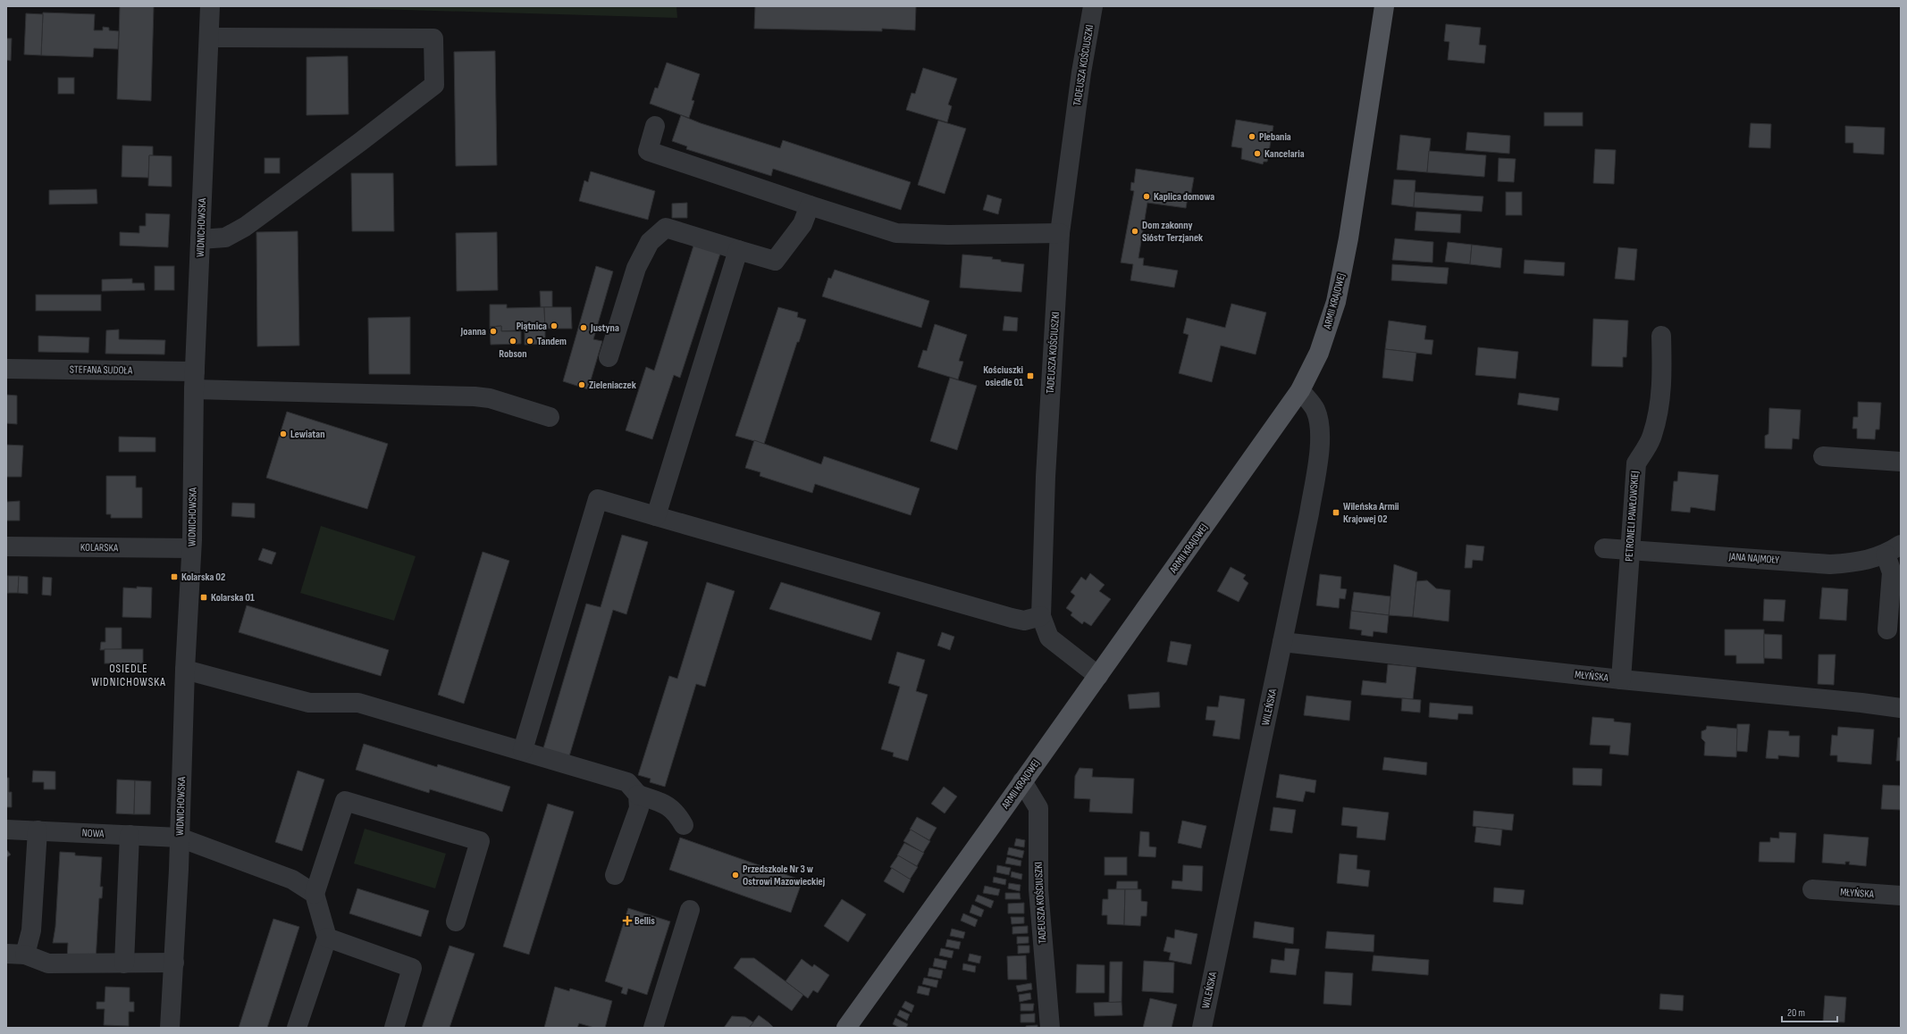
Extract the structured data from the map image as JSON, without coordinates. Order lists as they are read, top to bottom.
{
  "streets": {
    "main road": ["ARMII KRAJOWEJ"],
    "street": [
      "TADEUSZA KOŚCIUSZKI",
      "WIDNICHOWSKA",
      "STEFANA SUDOŁA",
      "PETRONELI PAWŁOWSKIEJ",
      "KOLARSKA",
      "JANA NAJMOŁY",
      "MŁYŃSKA",
      "WILEŃSKA",
      "NOWA"
    ]
  },
  "crossings": [
    ["TADEUSZA KOŚCIUSZKI", "ARMII KRAJOWEJ"],
    ["WIDNICHOWSKA", "STEFANA SUDOŁA"],
    ["WIDNICHOWSKA", "KOLARSKA"],
    ["WIDNICHOWSKA", "NOWA"],
    ["ARMII KRAJOWEJ", "WILEŃSKA"],
    ["PETRONELI PAWŁOWSKIEJ", "JANA NAJMOŁY"],
    ["PETRONELI PAWŁOWSKIEJ", "MŁYŃSKA"],
    ["MŁYŃSKA", "WILEŃSKA"]
  ],
  "districts": ["OSIEDLE WIDNICHOWSKA"],
  "places": {
    "other": [
      "Plebania",
      "Kancelaria",
      "Kaplica domowa",
      "Dom zakonny Sióstr Terzjanek",
      "Piątnica",
      "Justyna",
      "Joanna",
      "Robson",
      "Tandem",
      "Zieleniaczek",
      "Lewiatan",
      "Przedszkole Nr 3 w Ostrowi Mazowieckiej"
    ],
    "transit": [
      "Kościuszki osiedle 01",
      "Wileńska Armii Krajowej 02",
      "Kolarska 02",
      "Kolarska 01"
    ],
    "health": ["Bellis"]
  },
  "scale_bar": "20 m"
}
